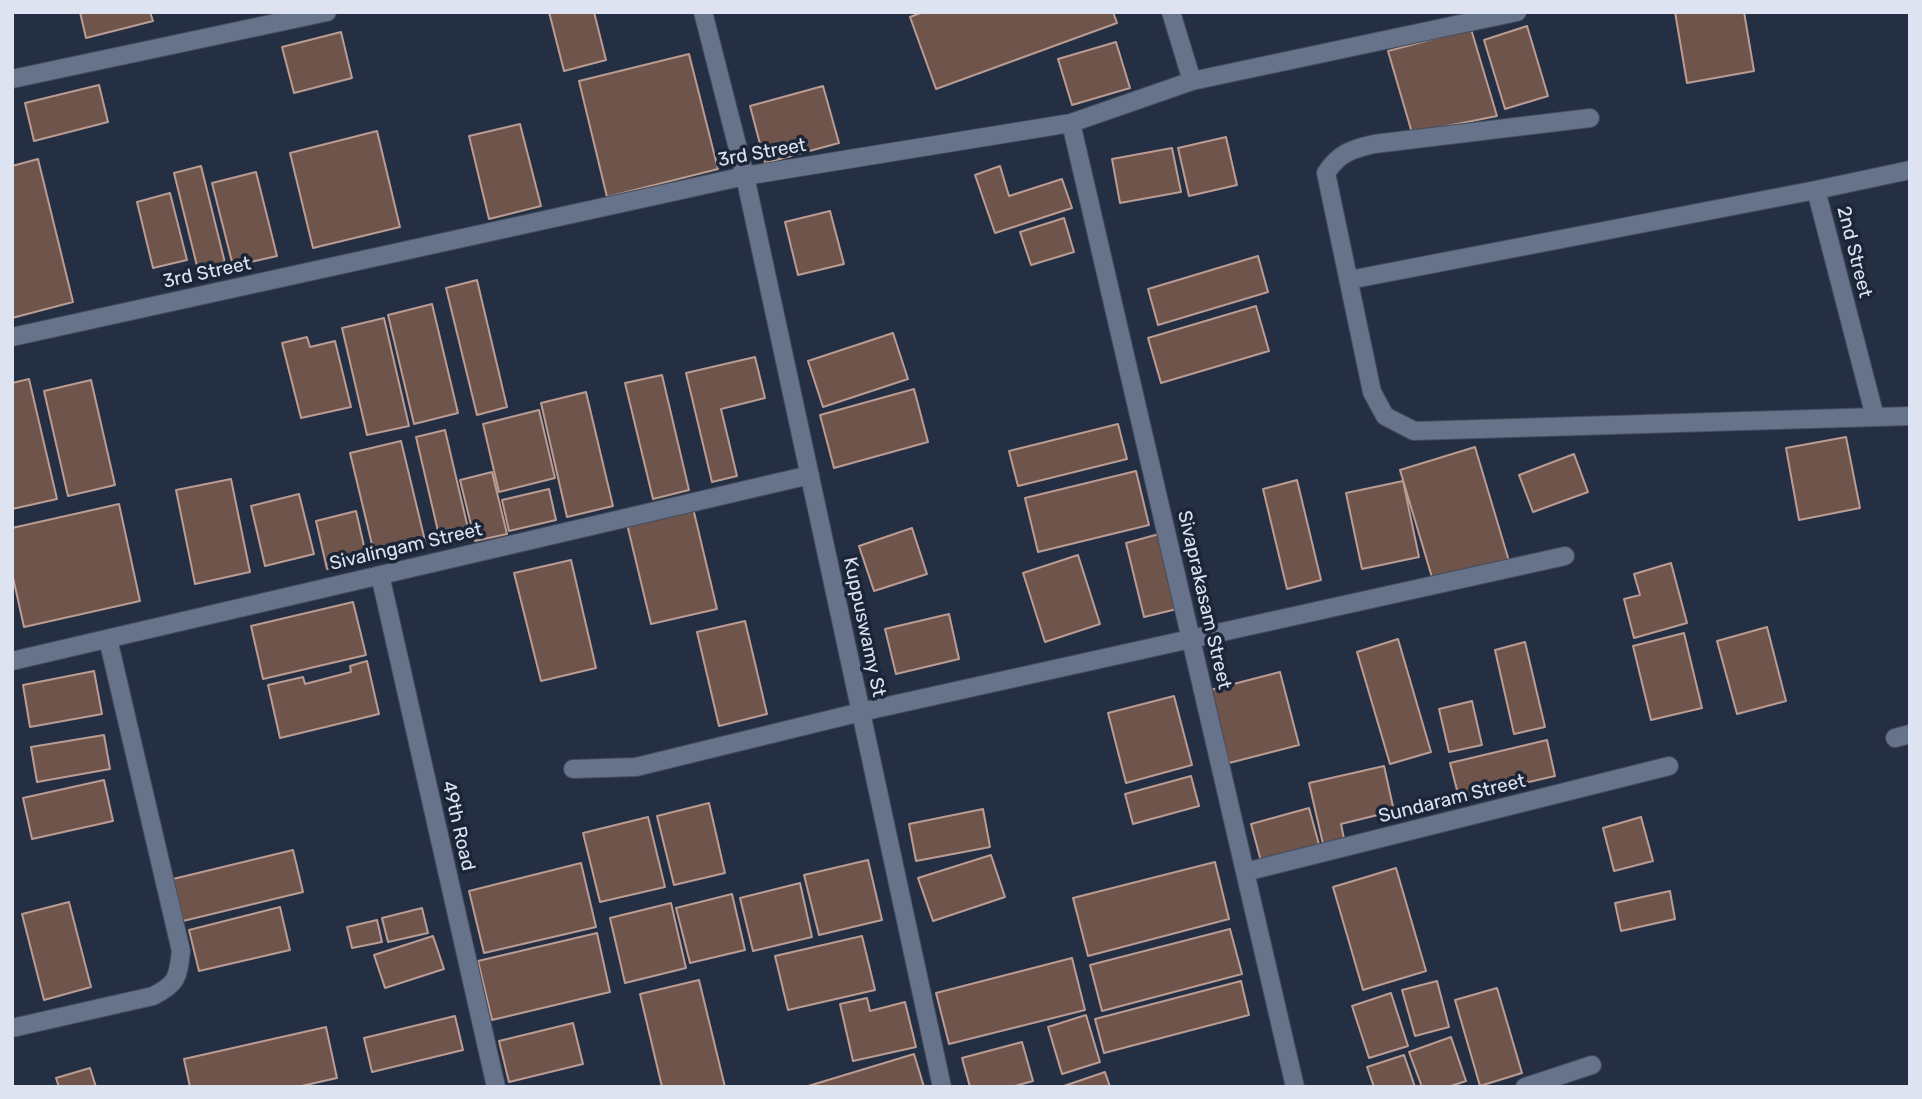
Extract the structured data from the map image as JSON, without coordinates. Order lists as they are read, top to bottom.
{
  "streets": {
    "street": [
      "3rd Street",
      "2nd Street",
      "Sivalingam Street",
      "Sivaprakasam Street",
      "Kuppuswamy St",
      "Sundaram Street",
      "49th Road"
    ]
  },
  "crossings": [
    ["3rd Street", "Sivaprakasam Street"],
    ["3rd Street", "Kuppuswamy St"],
    ["Sivalingam Street", "Kuppuswamy St"],
    ["Sivalingam Street", "49th Road"],
    ["Sivaprakasam Street", "Sundaram Street"]
  ]
}
